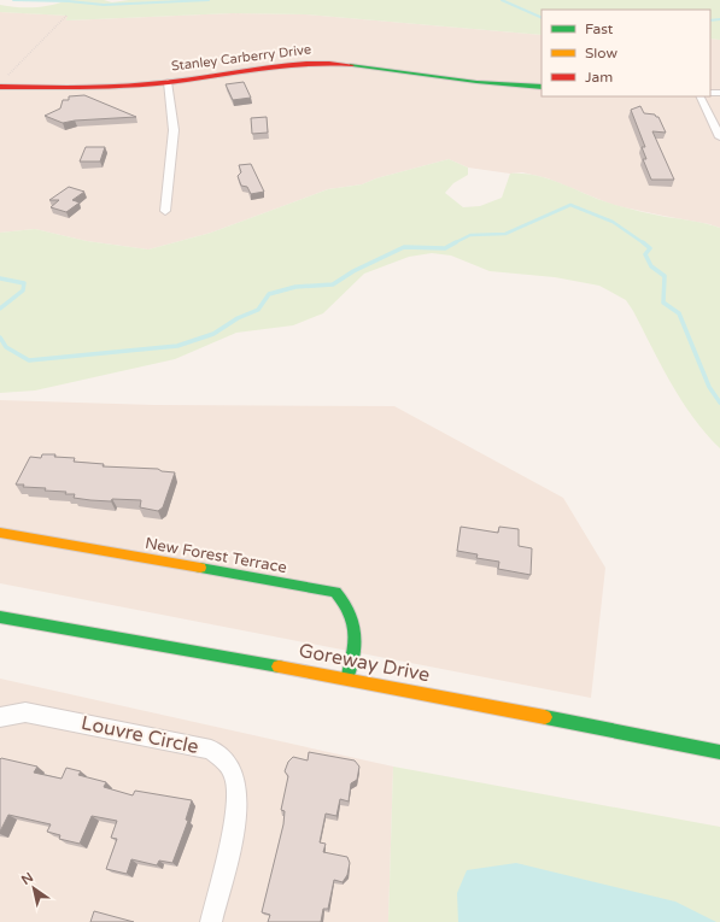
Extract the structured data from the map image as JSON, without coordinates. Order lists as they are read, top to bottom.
{
  "streets": {
    "street": [
      "Stanley Carberry Drive",
      "New Forest Terrace",
      "Goreway Drive",
      "Louvre Circle"
    ]
  },
  "crossings": [
    ["New Forest Terrace", "Goreway Drive"]
  ],
  "legend": ["Fast", "Slow", "Jam"],
  "north": "top left"
}
